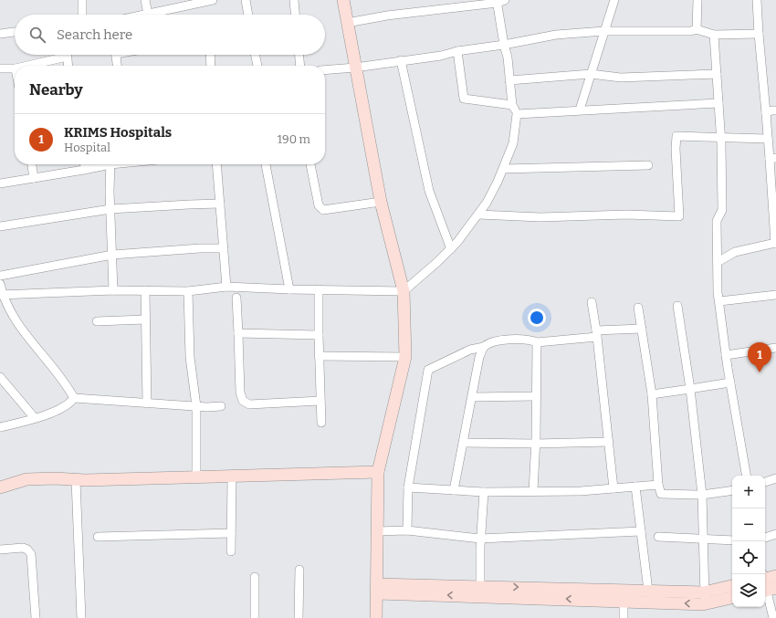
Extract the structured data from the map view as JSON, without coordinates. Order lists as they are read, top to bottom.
{
  "page": {
    "search": "Search here",
    "heading": "Nearby",
    "list": [
      {
        "mark": "1",
        "name": "KRIMS Hospitals",
        "note": "Hospital",
        "value": "190 m"
      }
    ],
    "pins": "1",
    "map_buttons": ["+", "−"]
  }
}
